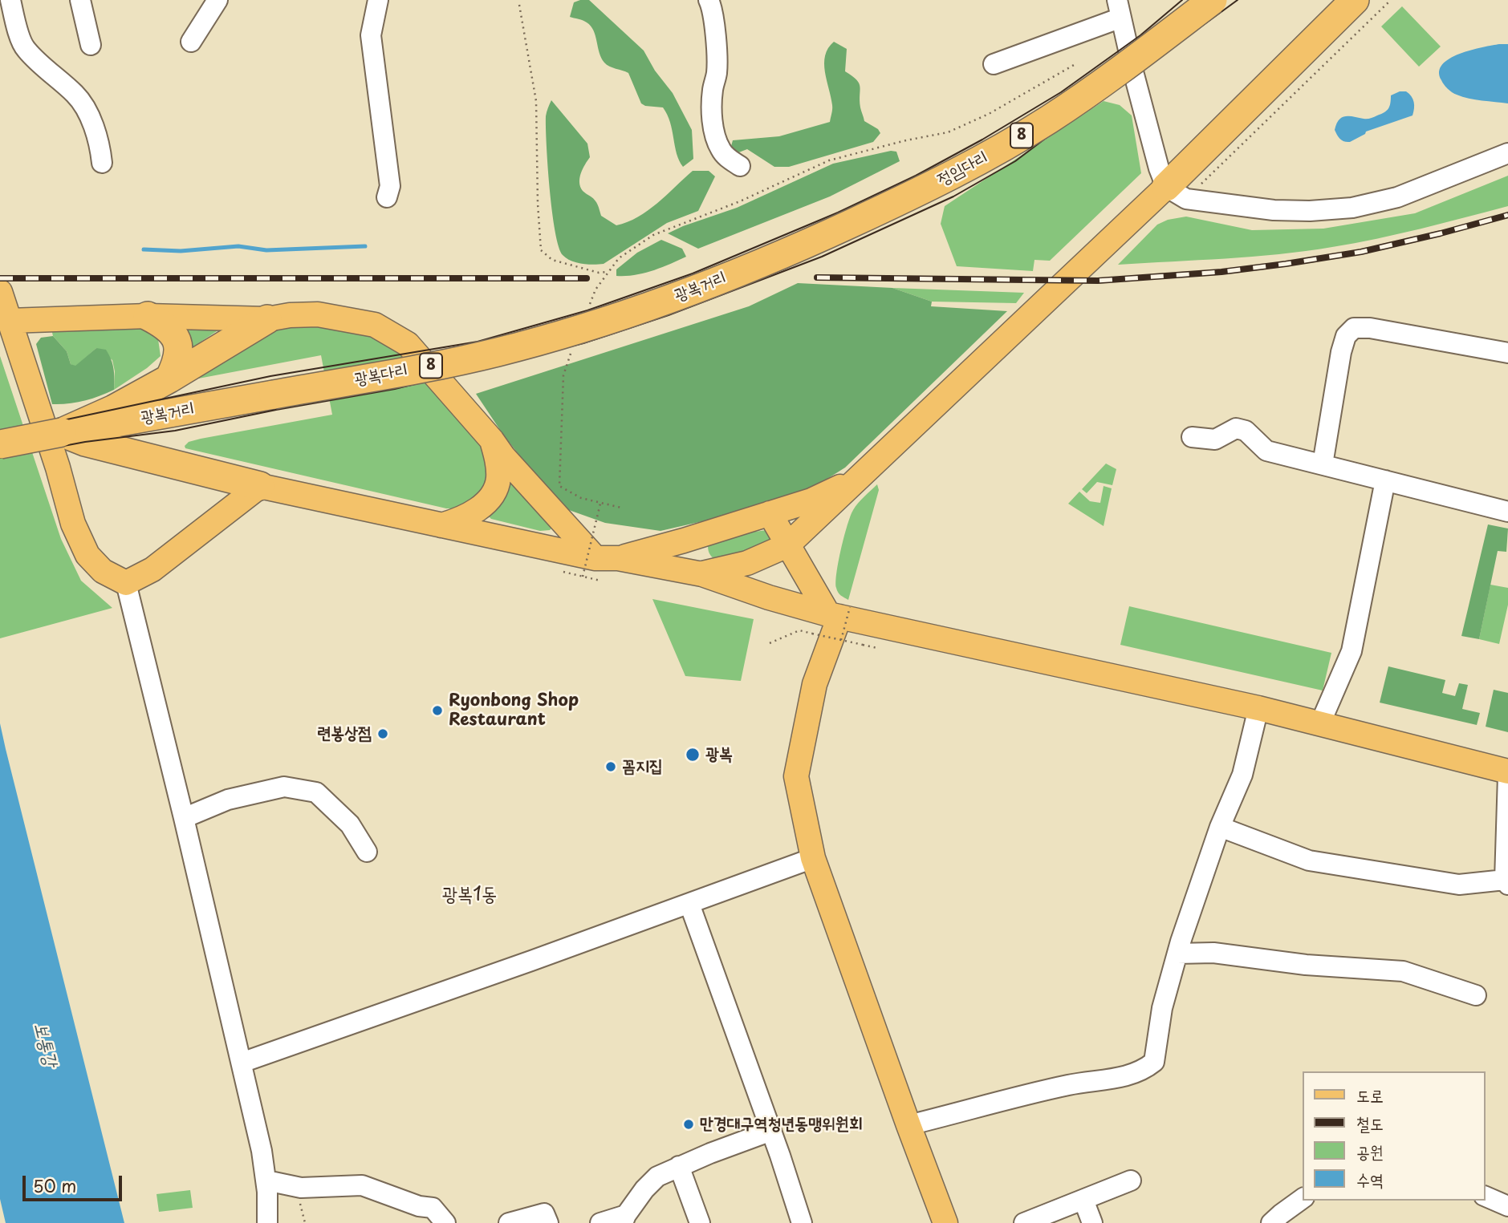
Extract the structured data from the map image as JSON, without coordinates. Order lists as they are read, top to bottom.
{
  "streets": {
    "highway": [
      "8",
      "정임다리",
      "광복거리",
      "광복다리"
    ]
  },
  "crossings": [
    ["8", "광복거리"],
    ["정임다리", "광복거리"],
    ["광복거리", "광복다리"]
  ],
  "districts": ["광복1동"],
  "water": ["보통강"],
  "places": [
    "Ryonbong Shop Restaurant",
    "련봉상점",
    "광복",
    "꼼지집",
    "만경대구역청년동맹위원회"
  ],
  "legend": [
    "도로",
    "철도",
    "공원",
    "수역"
  ],
  "scale_bar": "50 m"
}
